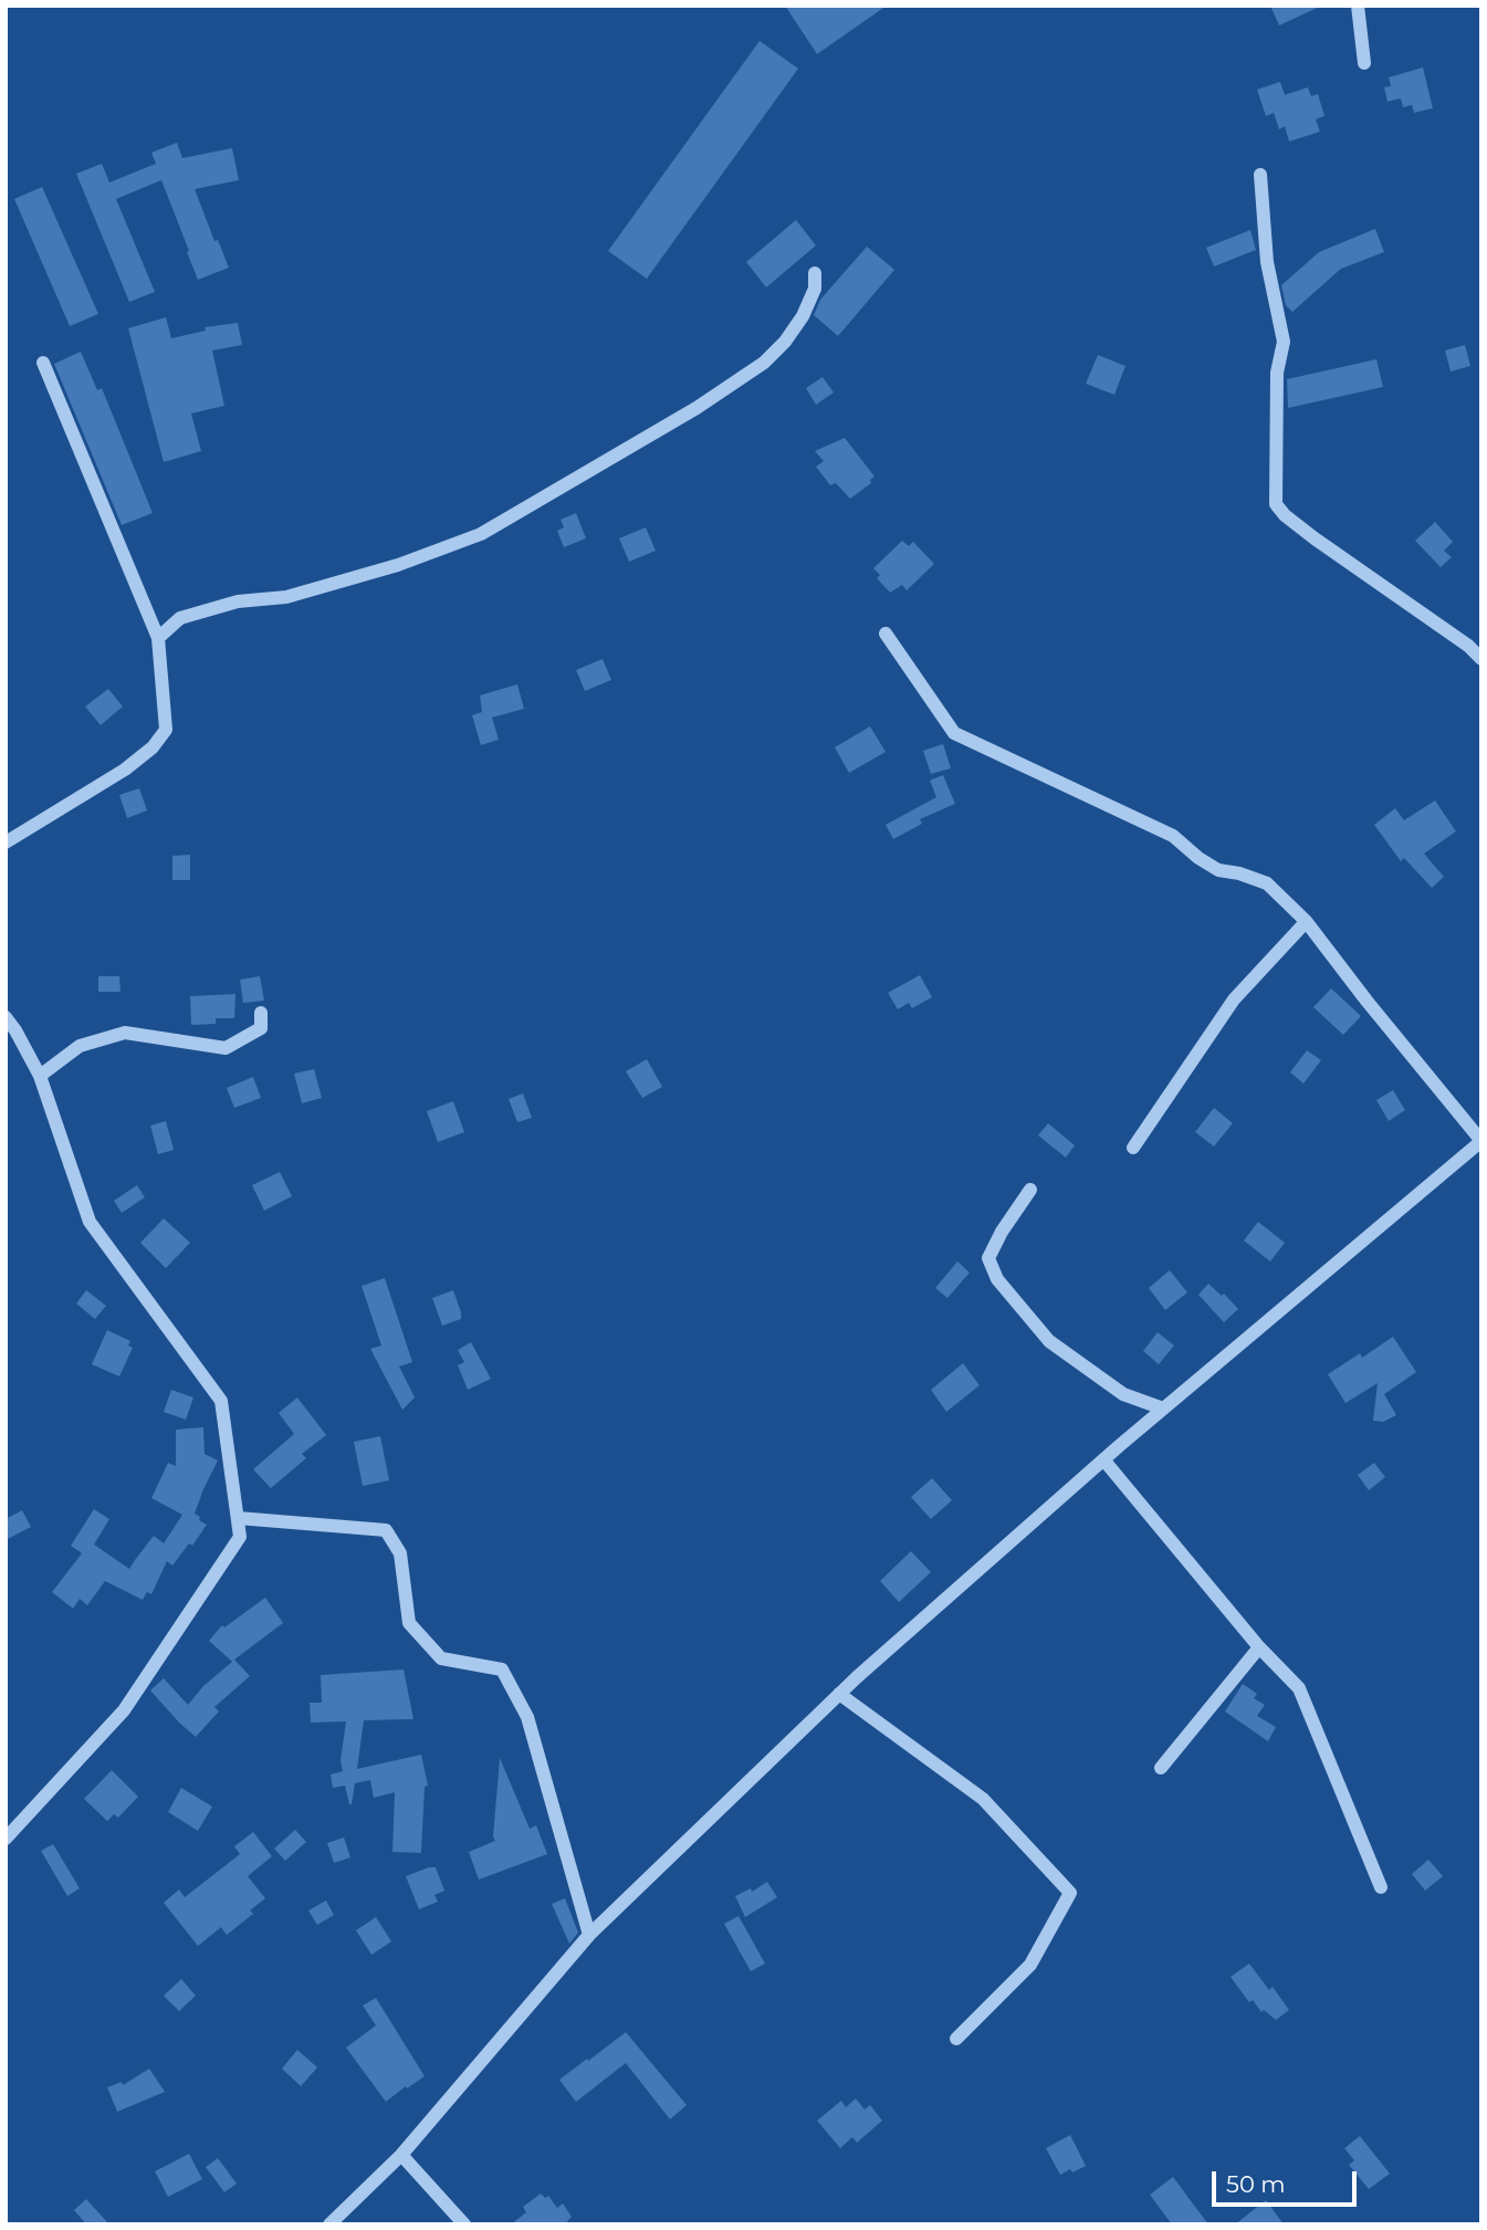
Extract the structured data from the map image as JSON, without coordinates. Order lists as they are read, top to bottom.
{
  "scale_bar": "50 m"
}
